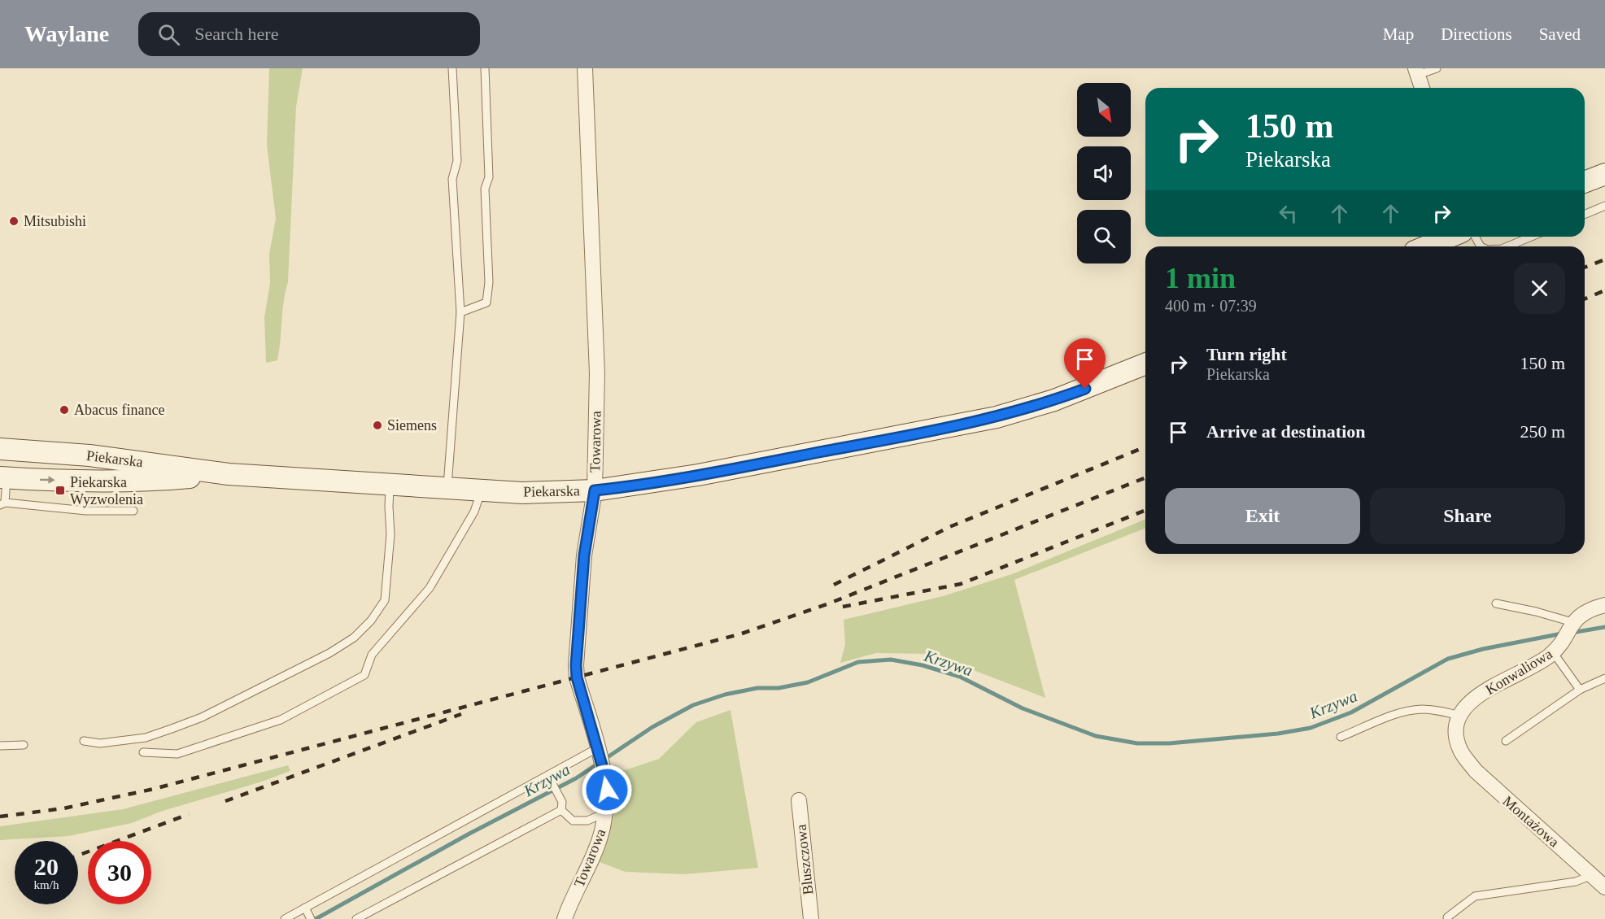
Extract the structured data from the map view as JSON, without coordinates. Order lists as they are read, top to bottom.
{
  "streets": {
    "street": [
      "Towarowa",
      "Piekarska",
      "Konwaliowa",
      "Montażowa",
      "Bluszczowa"
    ]
  },
  "crossings": [
    ["Towarowa", "Piekarska"],
    ["Konwaliowa", "Montażowa"]
  ],
  "water": ["Krzywa"],
  "places": {
    "other": ["Mitsubishi", "Abacus finance", "Siemens"],
    "transit": ["Piekarska Wyzwolenia"]
  },
  "north": "bottom right",
  "page": {
    "header": "Waylane",
    "search": "Search here",
    "nav": ["Map", "Directions", "Saved"],
    "turn": ["150 m", "Piekarska"],
    "heading": ["1 min", "400 m · 07:39"],
    "list": [
      {
        "name": "Turn right",
        "note": "Piekarska",
        "value": "150 m"
      },
      {
        "name": "Arrive at destination",
        "value": "250 m"
      }
    ],
    "buttons": ["Exit", "Share"],
    "speed": "20 km/h",
    "limit": "30"
  }
}
